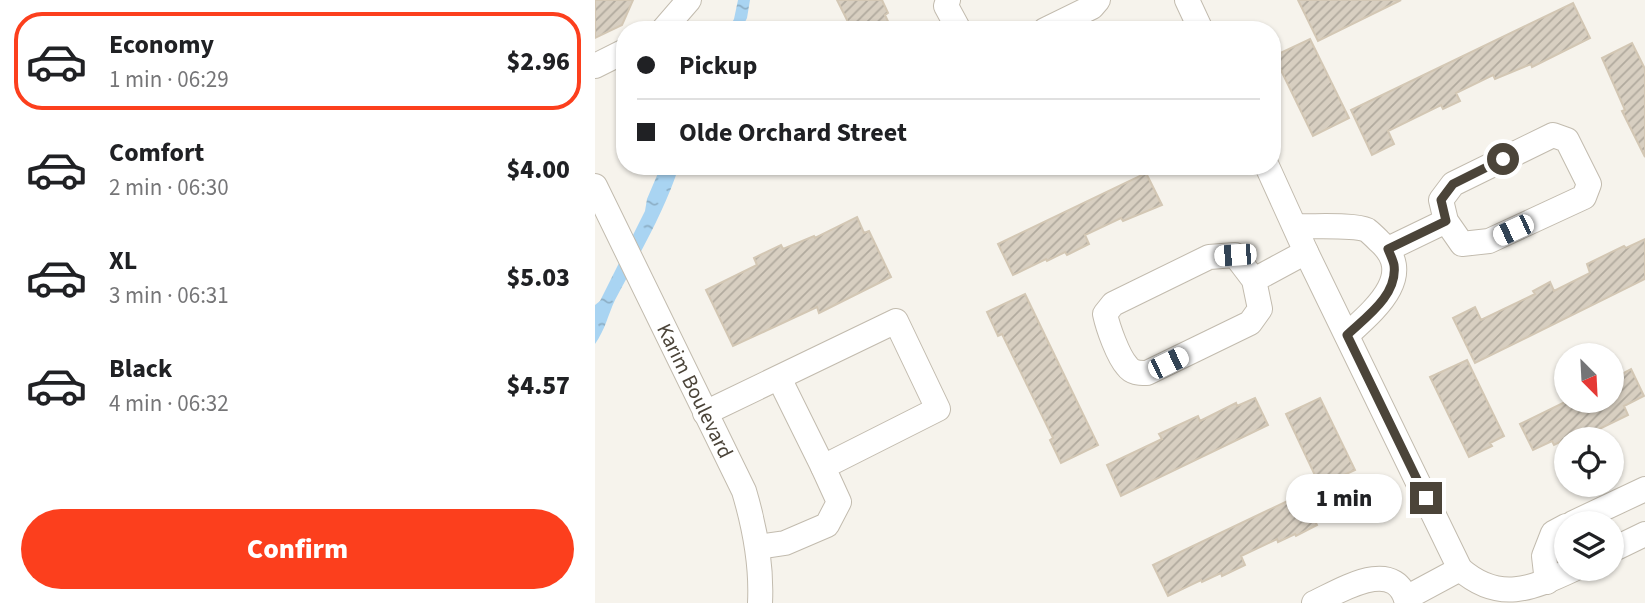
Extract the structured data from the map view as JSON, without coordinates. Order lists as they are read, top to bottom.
{
  "streets": {
    "street": ["Karim Boulevard"]
  },
  "north": "bottom right",
  "page": {
    "list": [
      {
        "name": "Economy",
        "note": "1 min · 06:29",
        "value": "$2.96"
      },
      {
        "name": "Comfort",
        "note": "2 min · 06:30",
        "value": "$4.00"
      },
      {
        "name": "XL",
        "note": "3 min · 06:31",
        "value": "$5.03"
      },
      {
        "name": "Black",
        "note": "4 min · 06:32",
        "value": "$4.57"
      }
    ],
    "banner": ["Pickup", "Olde Orchard Street"],
    "bubble": "1 min",
    "buttons": "Confirm"
  }
}
